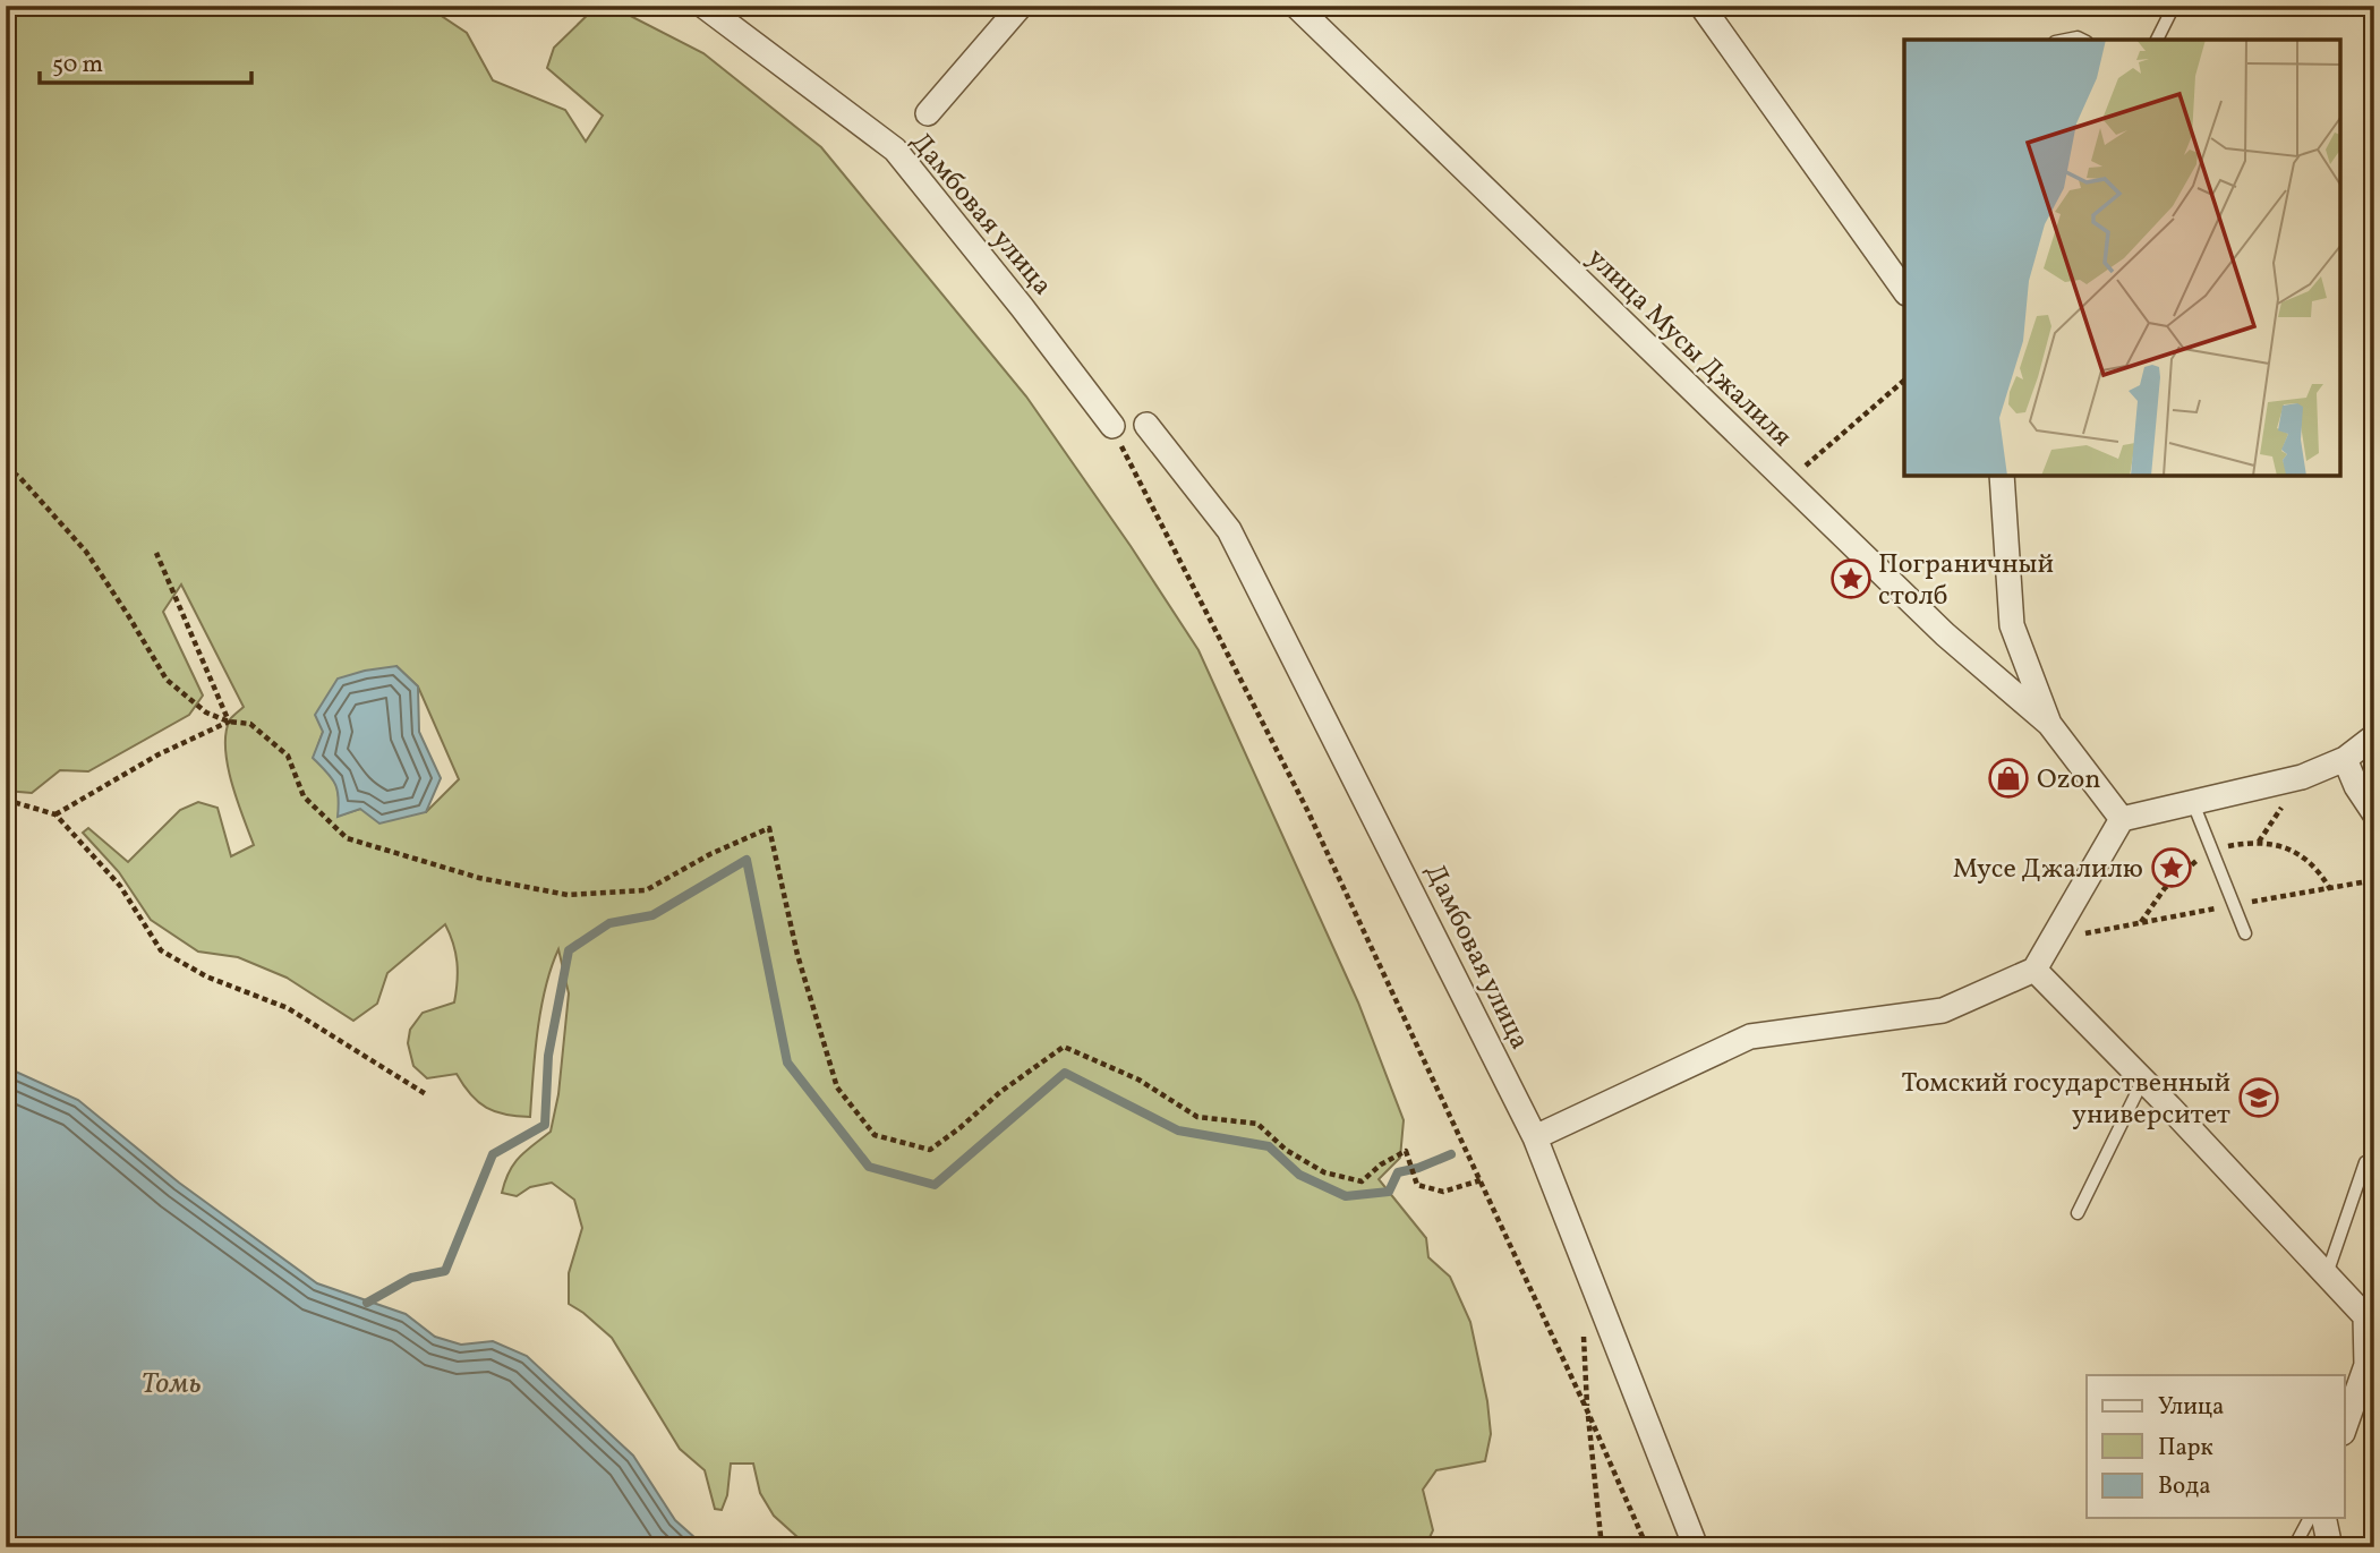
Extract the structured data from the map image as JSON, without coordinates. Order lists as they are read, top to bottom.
{
  "streets": {
    "street": ["Дамбовая улица", "улица Мусы Джалиля"]
  },
  "water": ["Томь"],
  "places": {
    "place": ["Пограничный столб", "Мусе Джалилю"],
    "shop": ["Ozon"],
    "school or university": ["Томский государственный университет"]
  },
  "legend": ["Улица", "Парк", "Вода"],
  "scale_bar": "50 m"
}
